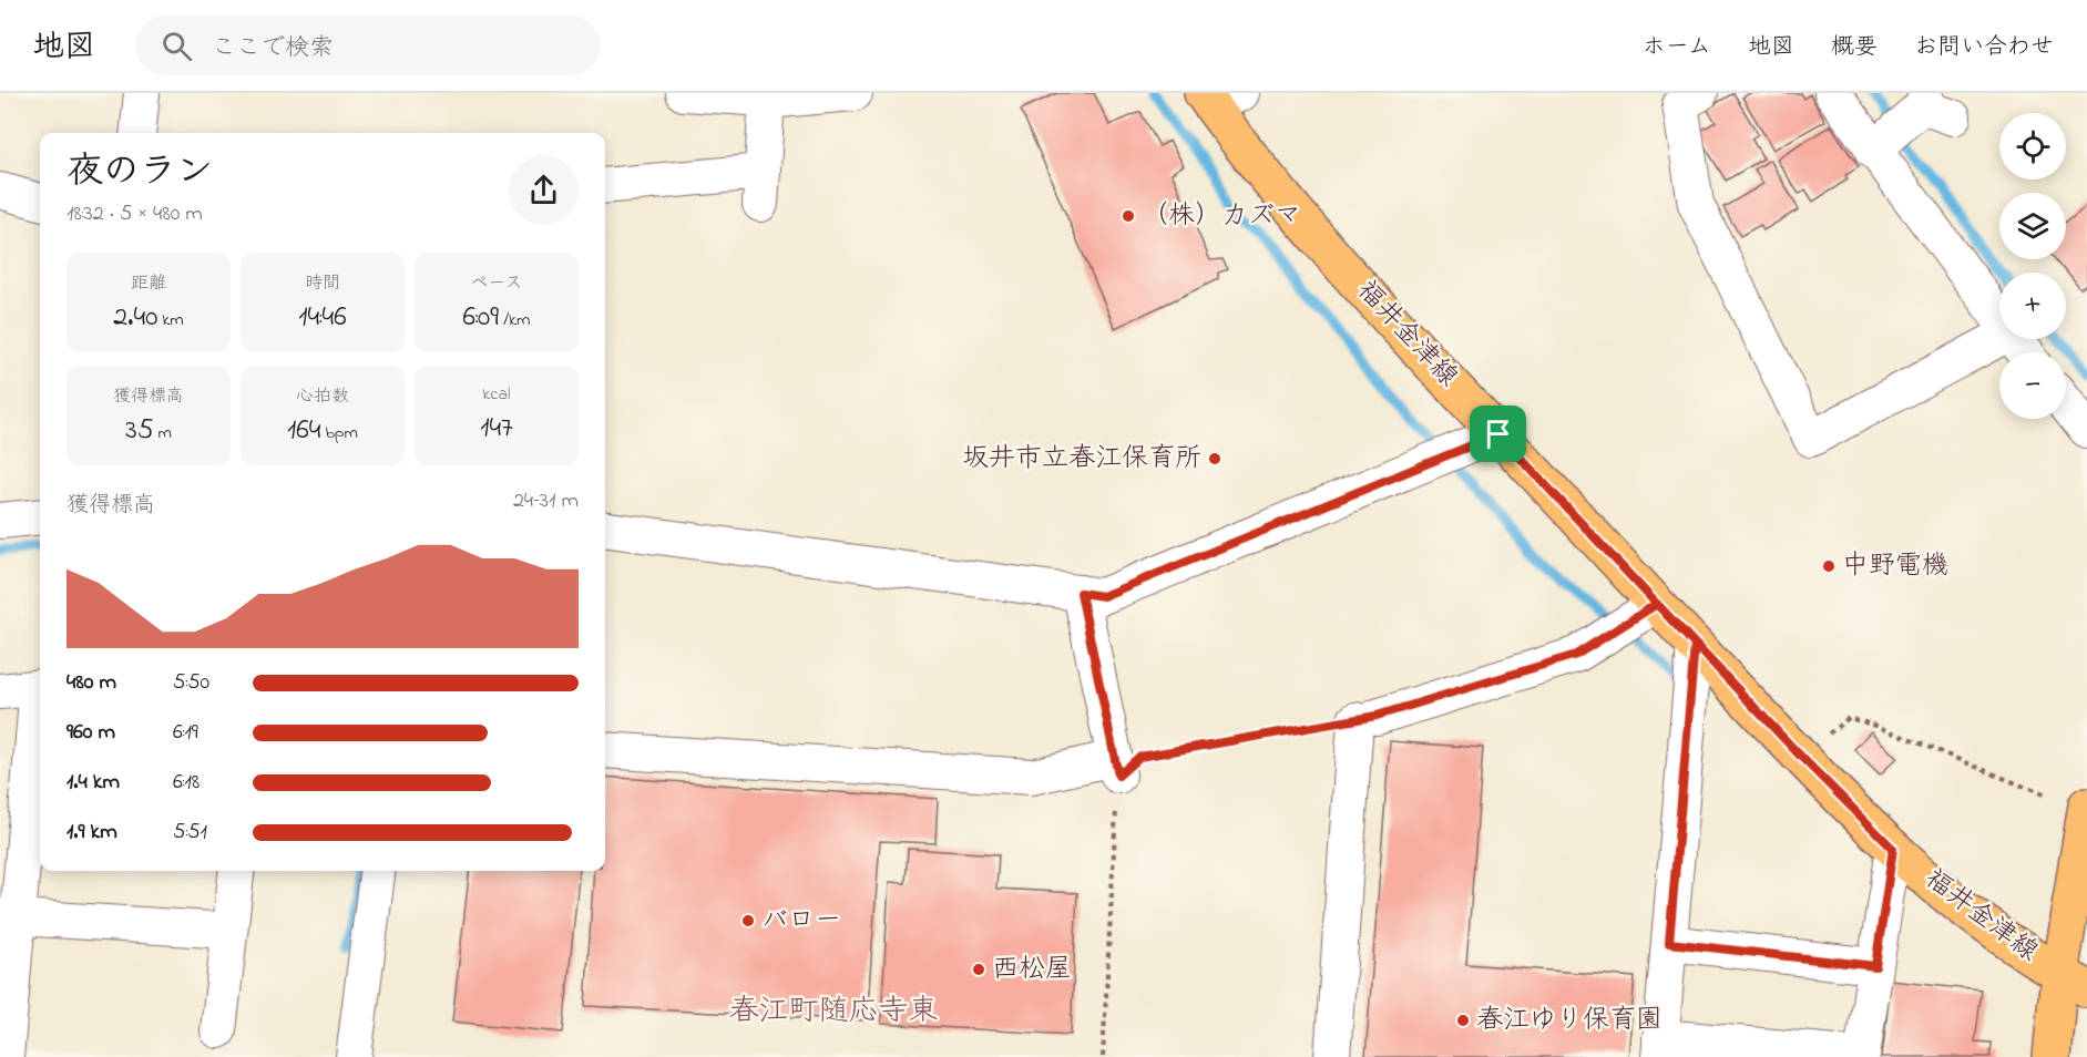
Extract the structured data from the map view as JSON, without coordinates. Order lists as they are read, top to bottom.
{
  "streets": {
    "main road": ["福井金津線"]
  },
  "districts": ["春江町随応寺東"],
  "places": [
    "（株）カズマ",
    "坂井市立春江保育所",
    "中野電機",
    "バロー",
    "西松屋",
    "春江ゆり保育園"
  ],
  "page": {
    "header": "地図",
    "search": "ここで検索",
    "nav": [
      "ホーム",
      "地図",
      "概要",
      "お問い合わせ"
    ],
    "map_buttons": ["+", "−"],
    "heading": ["夜のラン", "18:32 · 5 × 480 m"],
    "stats": [
      ["距離", "2.40 km"],
      ["時間", "14:46"],
      ["ペース", "6:09 /km"],
      ["獲得標高", "35 m"],
      ["心拍数", "164 bpm"],
      ["kcal", "147"]
    ],
    "chart": ["獲得標高", "24–31 m"],
    "list": [
      {
        "name": "480 m",
        "note": "5:50"
      },
      {
        "name": "960 m",
        "note": "6:19"
      },
      {
        "name": "1.4 km",
        "note": "6:18"
      },
      {
        "name": "1.9 km",
        "note": "5:51"
      }
    ]
  }
}
